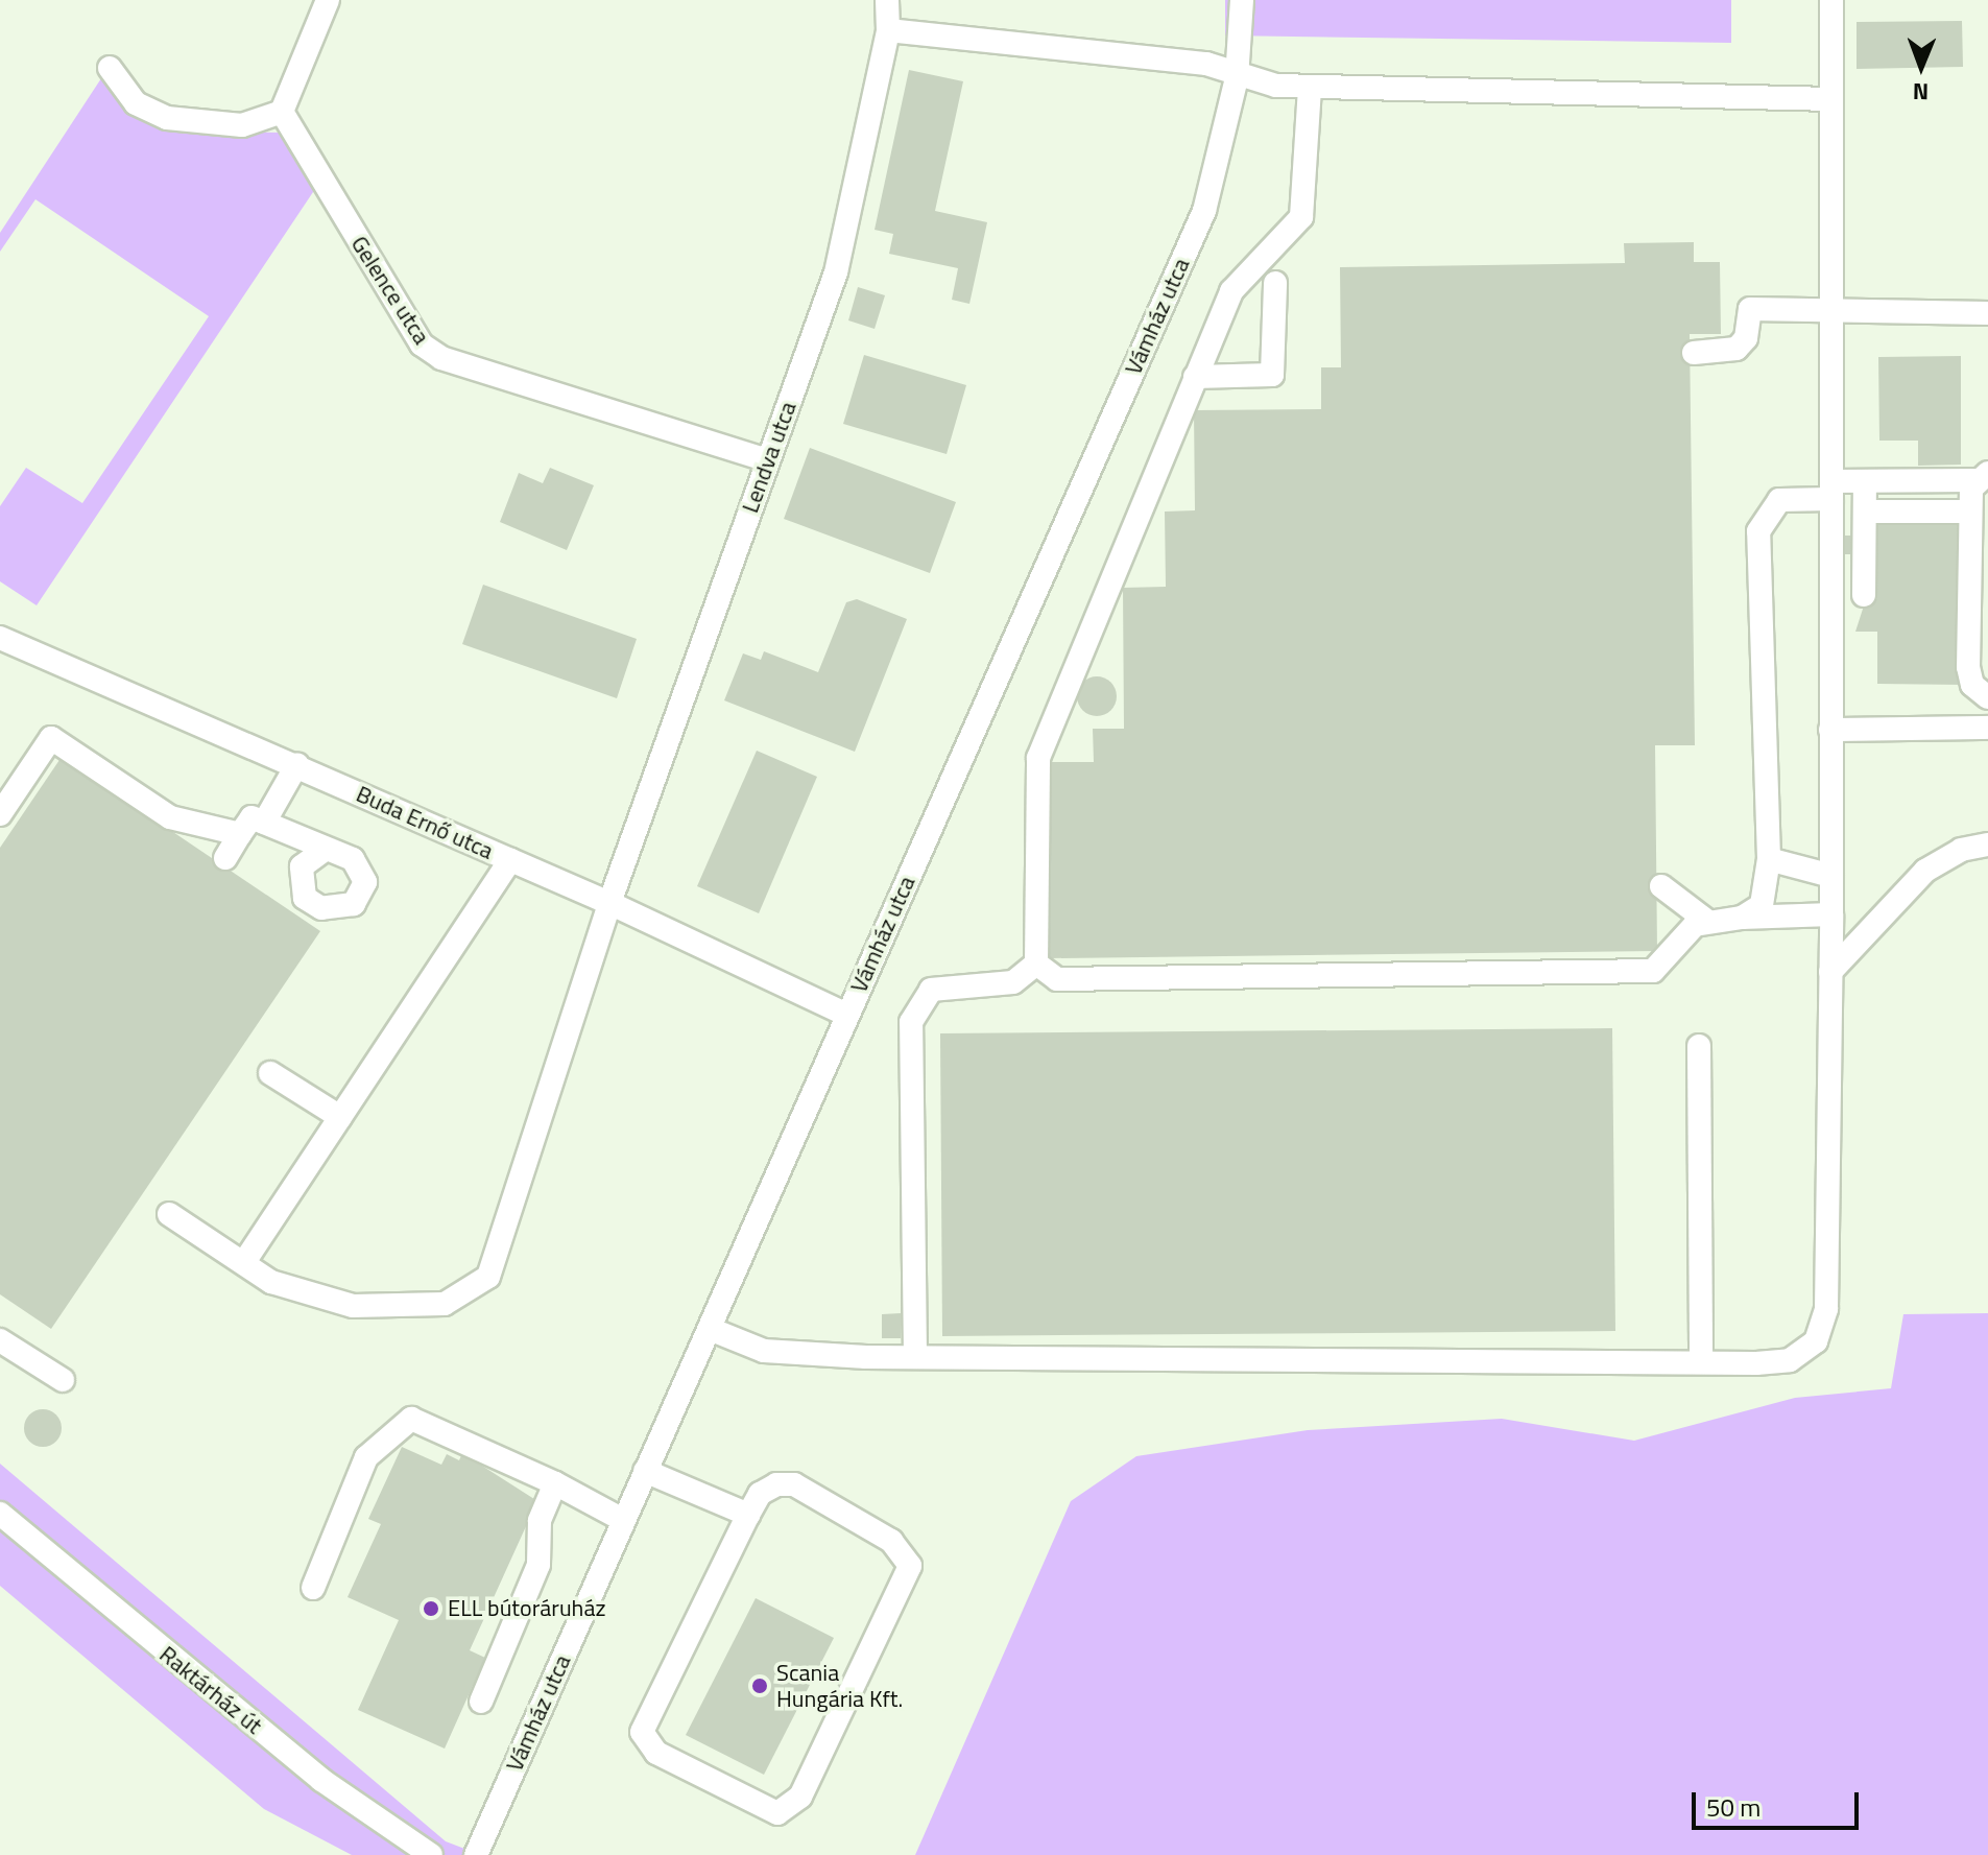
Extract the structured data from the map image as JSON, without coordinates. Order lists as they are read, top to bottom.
{
  "streets": {
    "street": [
      "Gelence utca",
      "Vámház utca",
      "Lendva utca",
      "Buda Ernő utca",
      "Raktárház út"
    ]
  },
  "crossings": [
    ["Gelence utca", "Lendva utca"],
    ["Vámház utca", "Buda Ernő utca"],
    ["Lendva utca", "Buda Ernő utca"]
  ],
  "places": ["ELL bútoráruház", "Scania Hungária Kft."],
  "scale_bar": "50 m",
  "north": "bottom"
}
